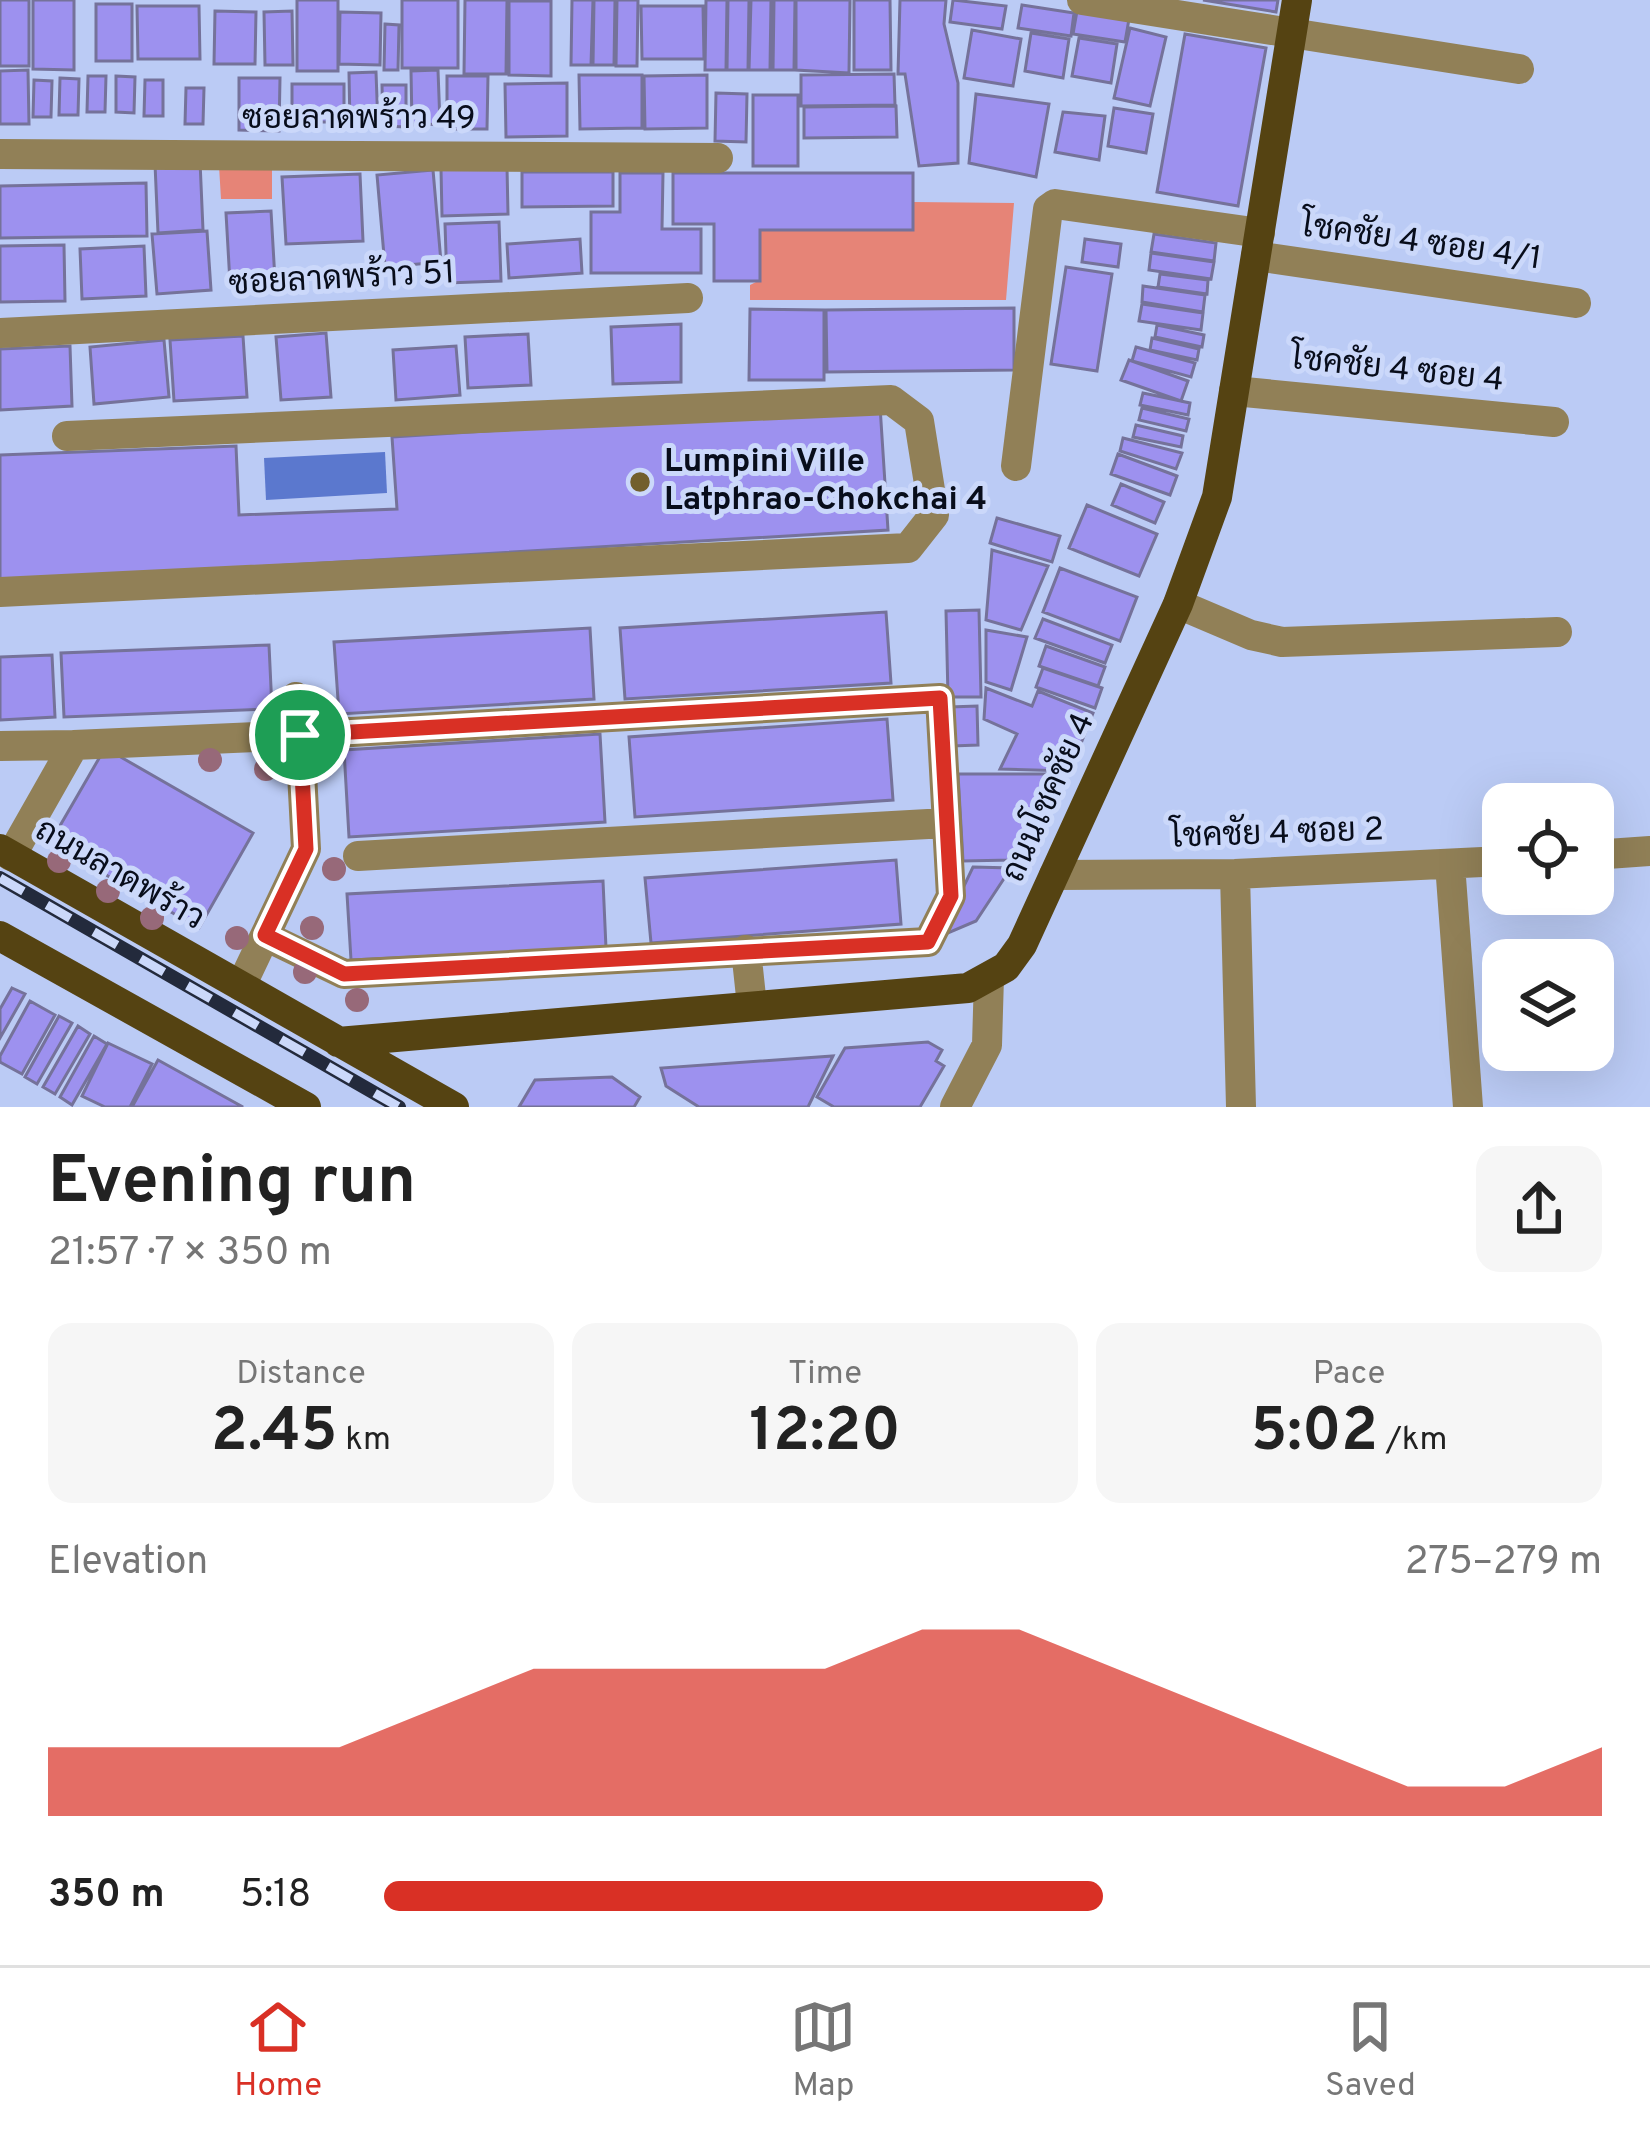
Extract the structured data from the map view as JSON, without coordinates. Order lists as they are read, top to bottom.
{
  "streets": {
    "main road": ["ถนนโชคชัย 4", "ถนนลาดพร้าว"],
    "street": [
      "ซอยลาดพร้าว 49",
      "โชคชัย 4 ซอย 4/1",
      "ซอยลาดพร้าว 51",
      "โชคชัย 4 ซอย 4",
      "โชคชัย 4 ซอย 2"
    ]
  },
  "crossings": [
    ["โชคชัย 4 ซอย 4/1", "ถนนโชคชัย 4"],
    ["โชคชัย 4 ซอย 4", "ถนนโชคชัย 4"],
    ["ถนนโชคชัย 4", "โชคชัย 4 ซอย 2"]
  ],
  "places": ["Lumpini Ville Latphrao-Chokchai 4"],
  "page": {
    "heading": ["Evening run", "21:57 · 7 × 350 m"],
    "stats": [
      ["Distance", "2.45 km"],
      ["Time", "12:20"],
      ["Pace", "5:02 /km"]
    ],
    "chart": ["Elevation", "275–279 m"],
    "list": [
      {
        "name": "350 m",
        "note": "5:18"
      }
    ],
    "tabs": ["Home", "Map", "Saved"]
  }
}
